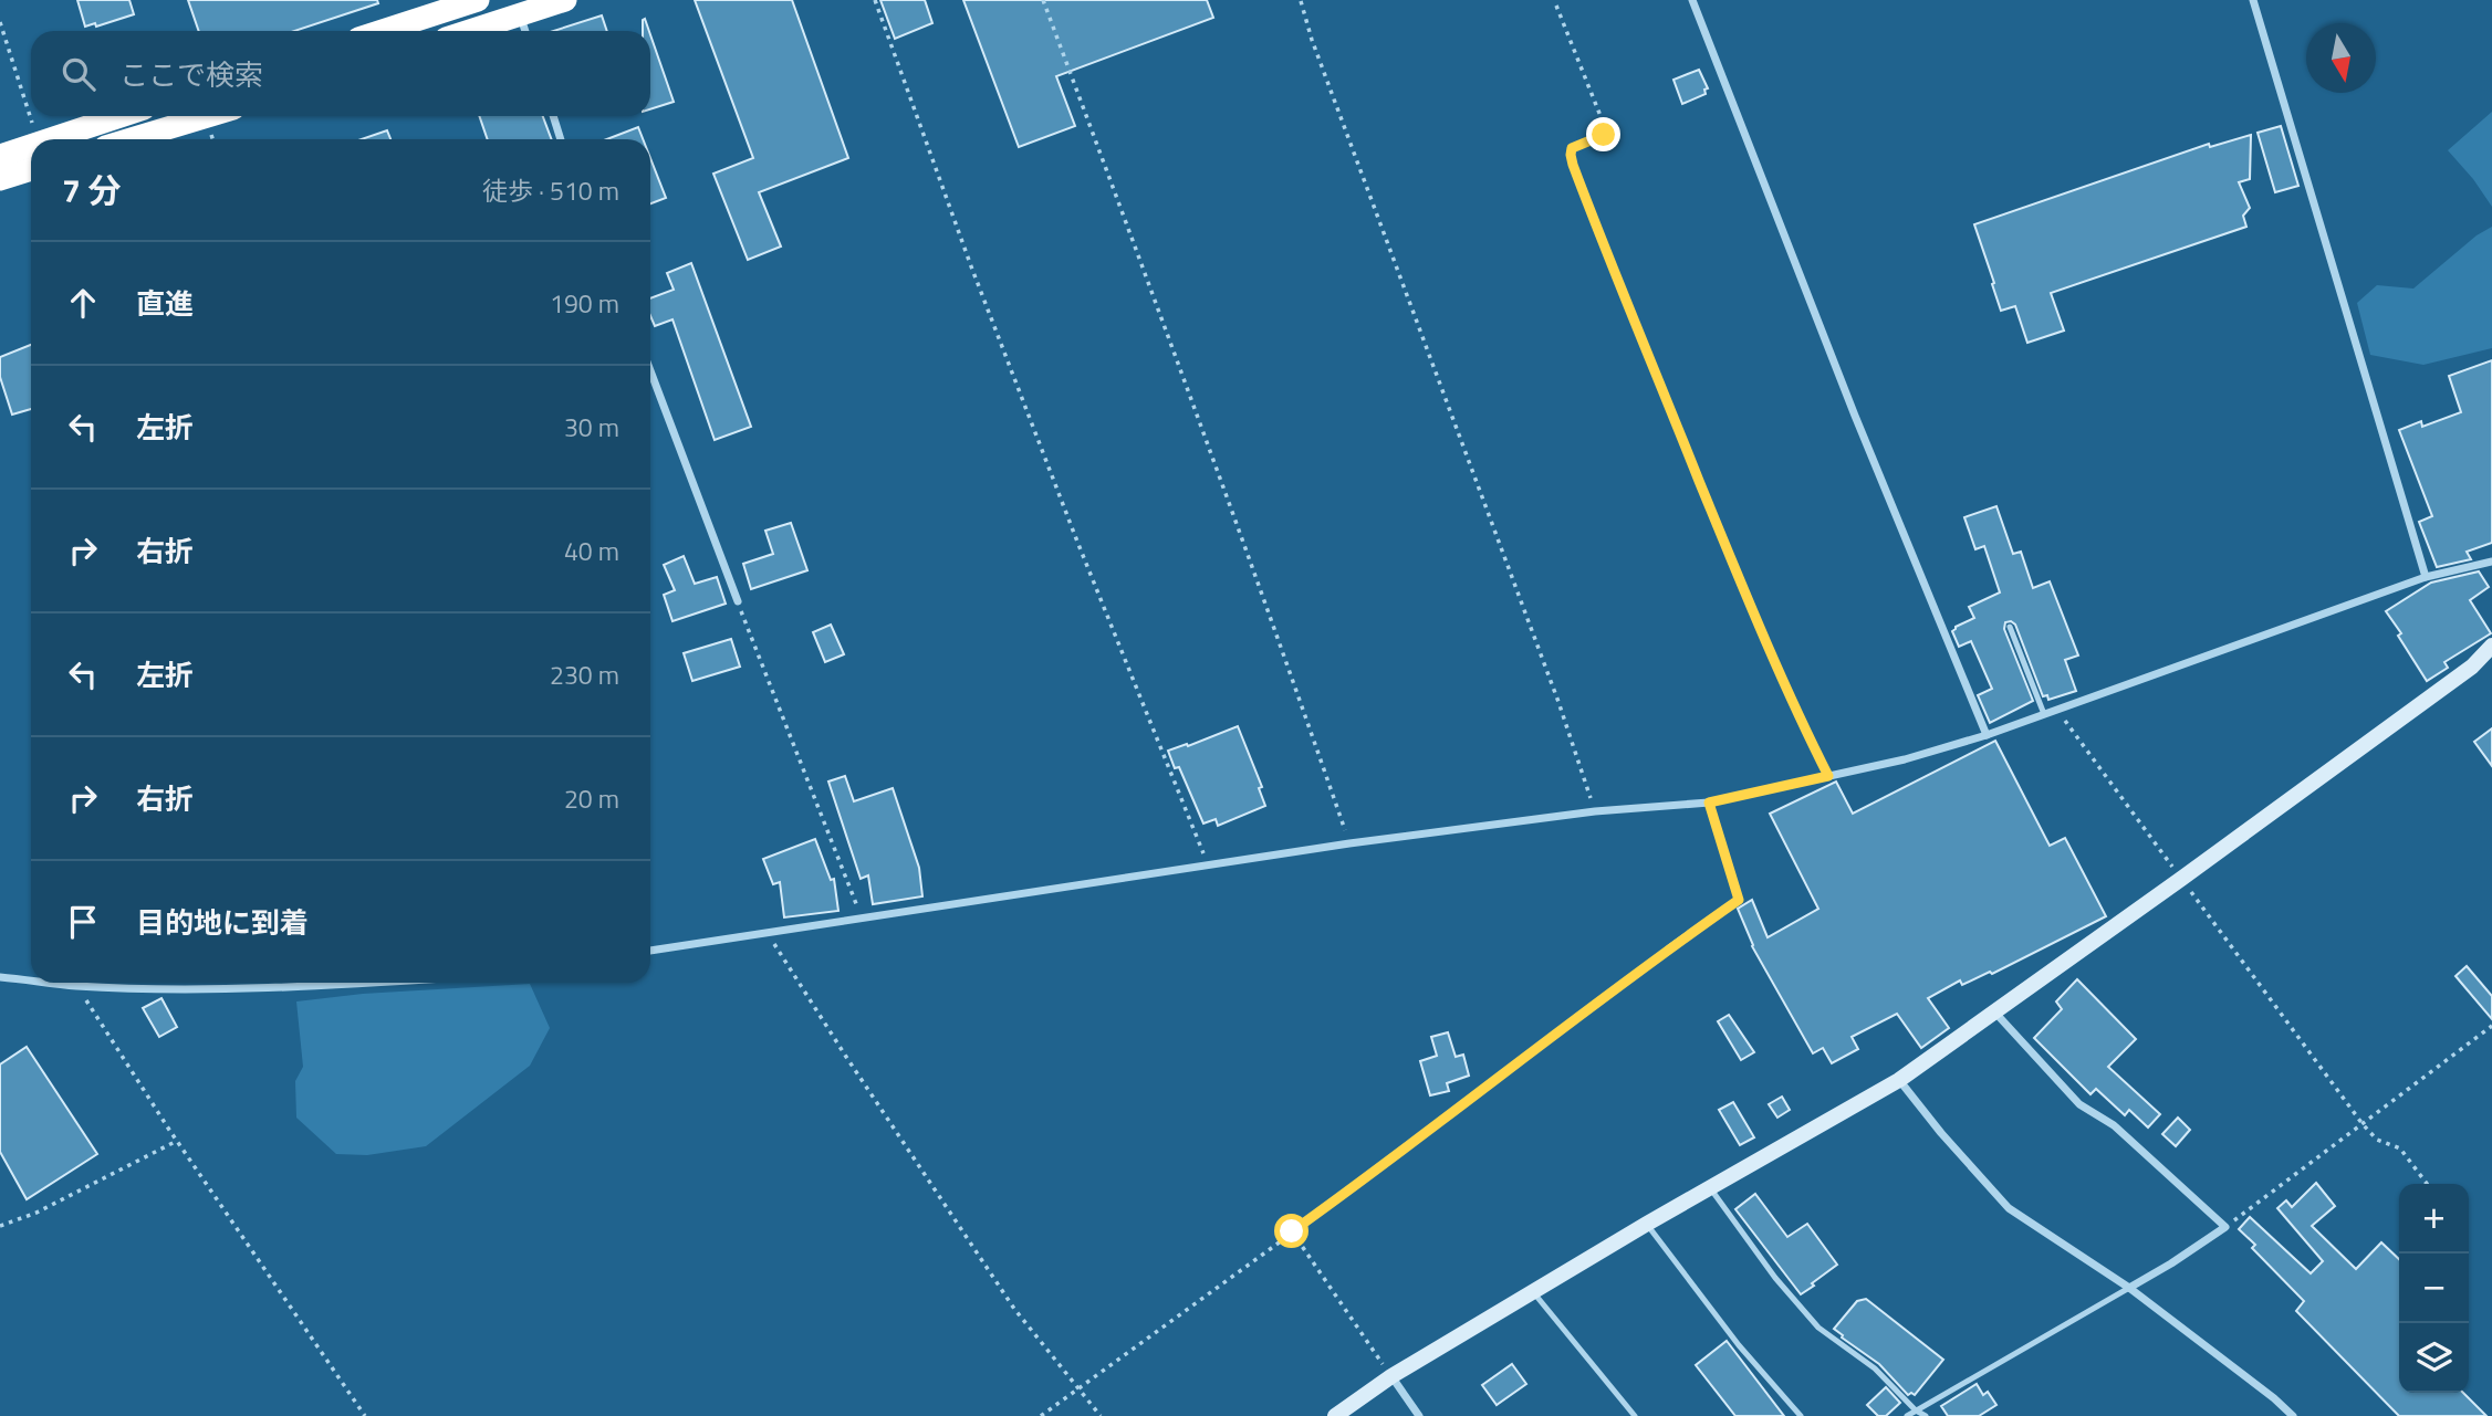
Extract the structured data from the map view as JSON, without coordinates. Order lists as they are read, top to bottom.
{
  "north": "bottom",
  "page": {
    "search": "ここで検索",
    "heading": ["7 分", "徒歩 · 510 m"],
    "list": [
      ["直進", "190 m"],
      ["左折", "30 m"],
      ["右折", "40 m"],
      ["左折", "230 m"],
      ["右折", "20 m"],
      "目的地に到着"
    ],
    "map_buttons": ["+", "−"]
  }
}
